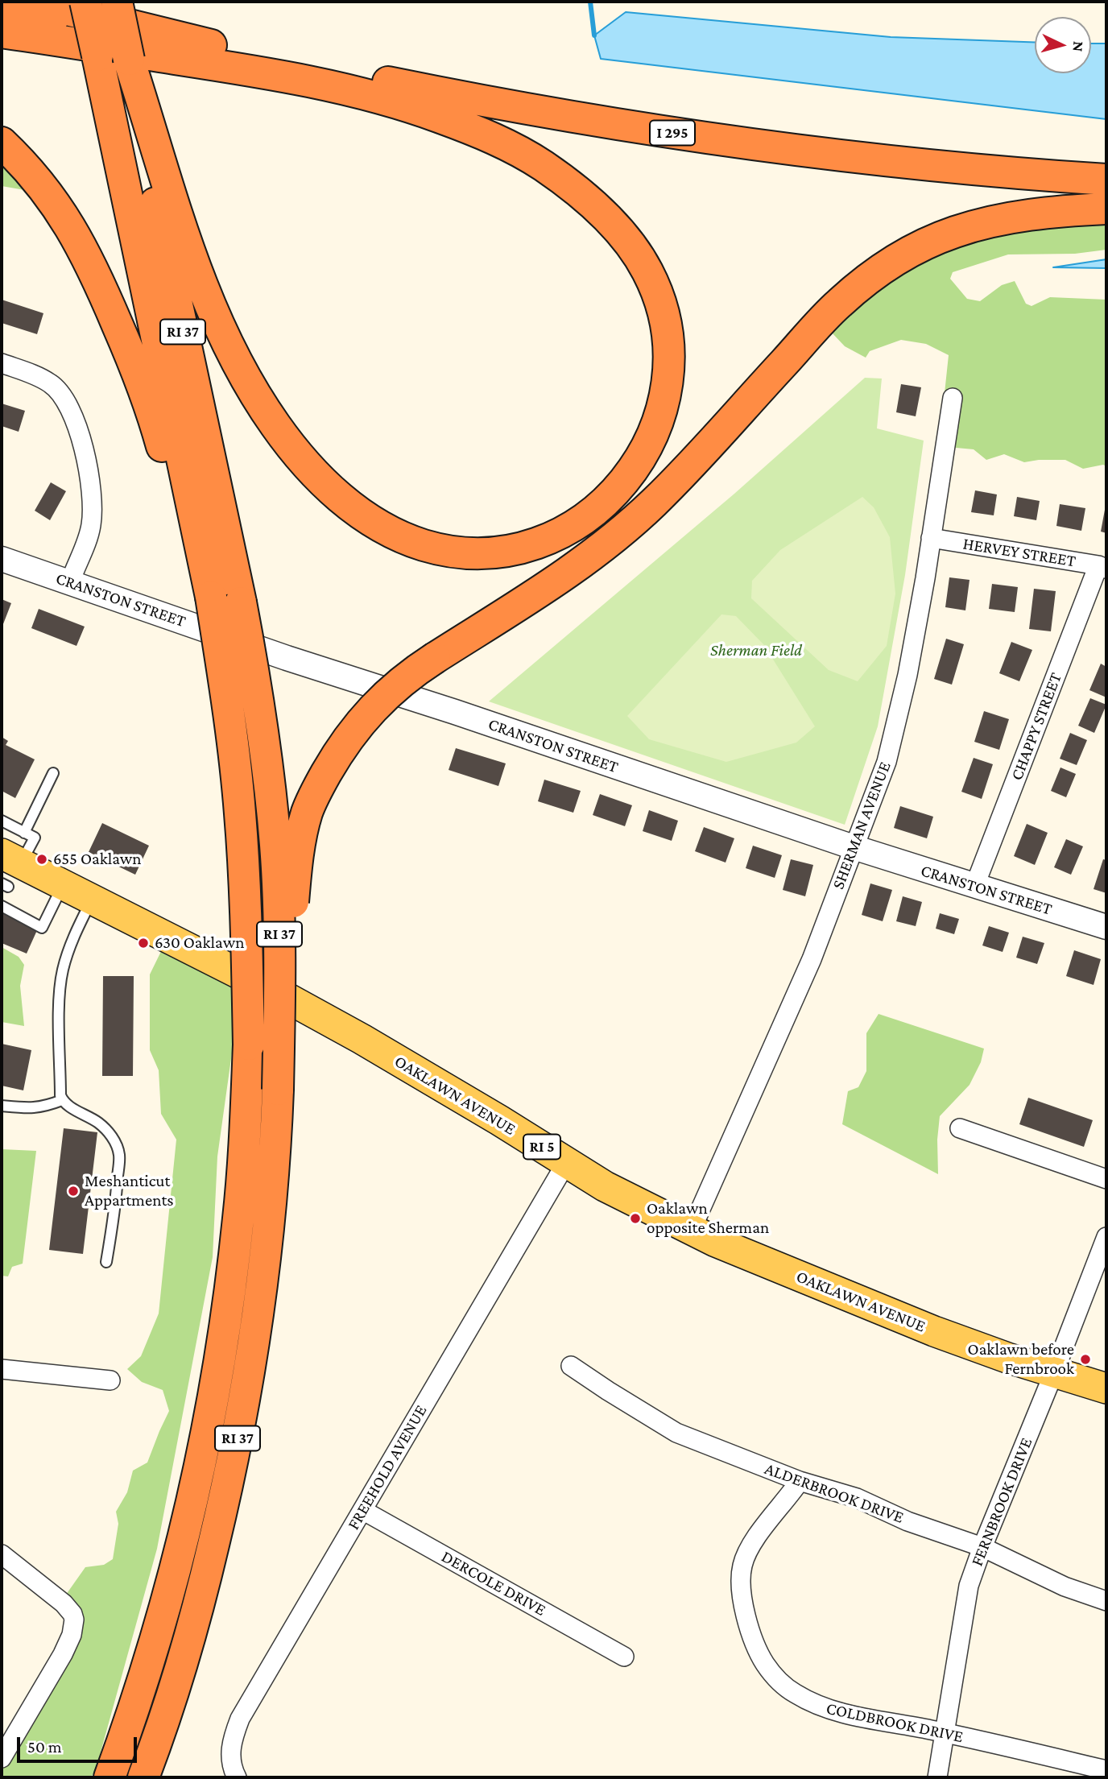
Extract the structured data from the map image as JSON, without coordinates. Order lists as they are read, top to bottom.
{
  "streets": {
    "highway": ["I 295", "RI 37"],
    "main road": ["OAKLAWN AVENUE", "RI 5"],
    "street": [
      "HERVEY STREET",
      "CRANSTON STREET",
      "CHAPPY STREET",
      "SHERMAN AVENUE",
      "FREEHOLD AVENUE",
      "ALDERBROOK DRIVE",
      "FERNBROOK DRIVE",
      "DERCOLE DRIVE",
      "COLDBROOK DRIVE"
    ]
  },
  "crossings": [
    ["HERVEY STREET", "CHAPPY STREET"],
    ["HERVEY STREET", "SHERMAN AVENUE"],
    ["CRANSTON STREET", "CHAPPY STREET"],
    ["CRANSTON STREET", "SHERMAN AVENUE"],
    ["SHERMAN AVENUE", "OAKLAWN AVENUE"],
    ["OAKLAWN AVENUE", "FREEHOLD AVENUE"],
    ["OAKLAWN AVENUE", "FERNBROOK DRIVE"],
    ["FREEHOLD AVENUE", "DERCOLE DRIVE"],
    ["ALDERBROOK DRIVE", "FERNBROOK DRIVE"],
    ["ALDERBROOK DRIVE", "COLDBROOK DRIVE"],
    ["FERNBROOK DRIVE", "COLDBROOK DRIVE"]
  ],
  "parks": ["Sherman Field"],
  "places": [
    "655 Oaklawn",
    "630 Oaklawn",
    "Meshanticut Appartments",
    "Oaklawn opposite Sherman",
    "Oaklawn before Fernbrook"
  ],
  "scale_bar": "50 m",
  "north": "right"
}
